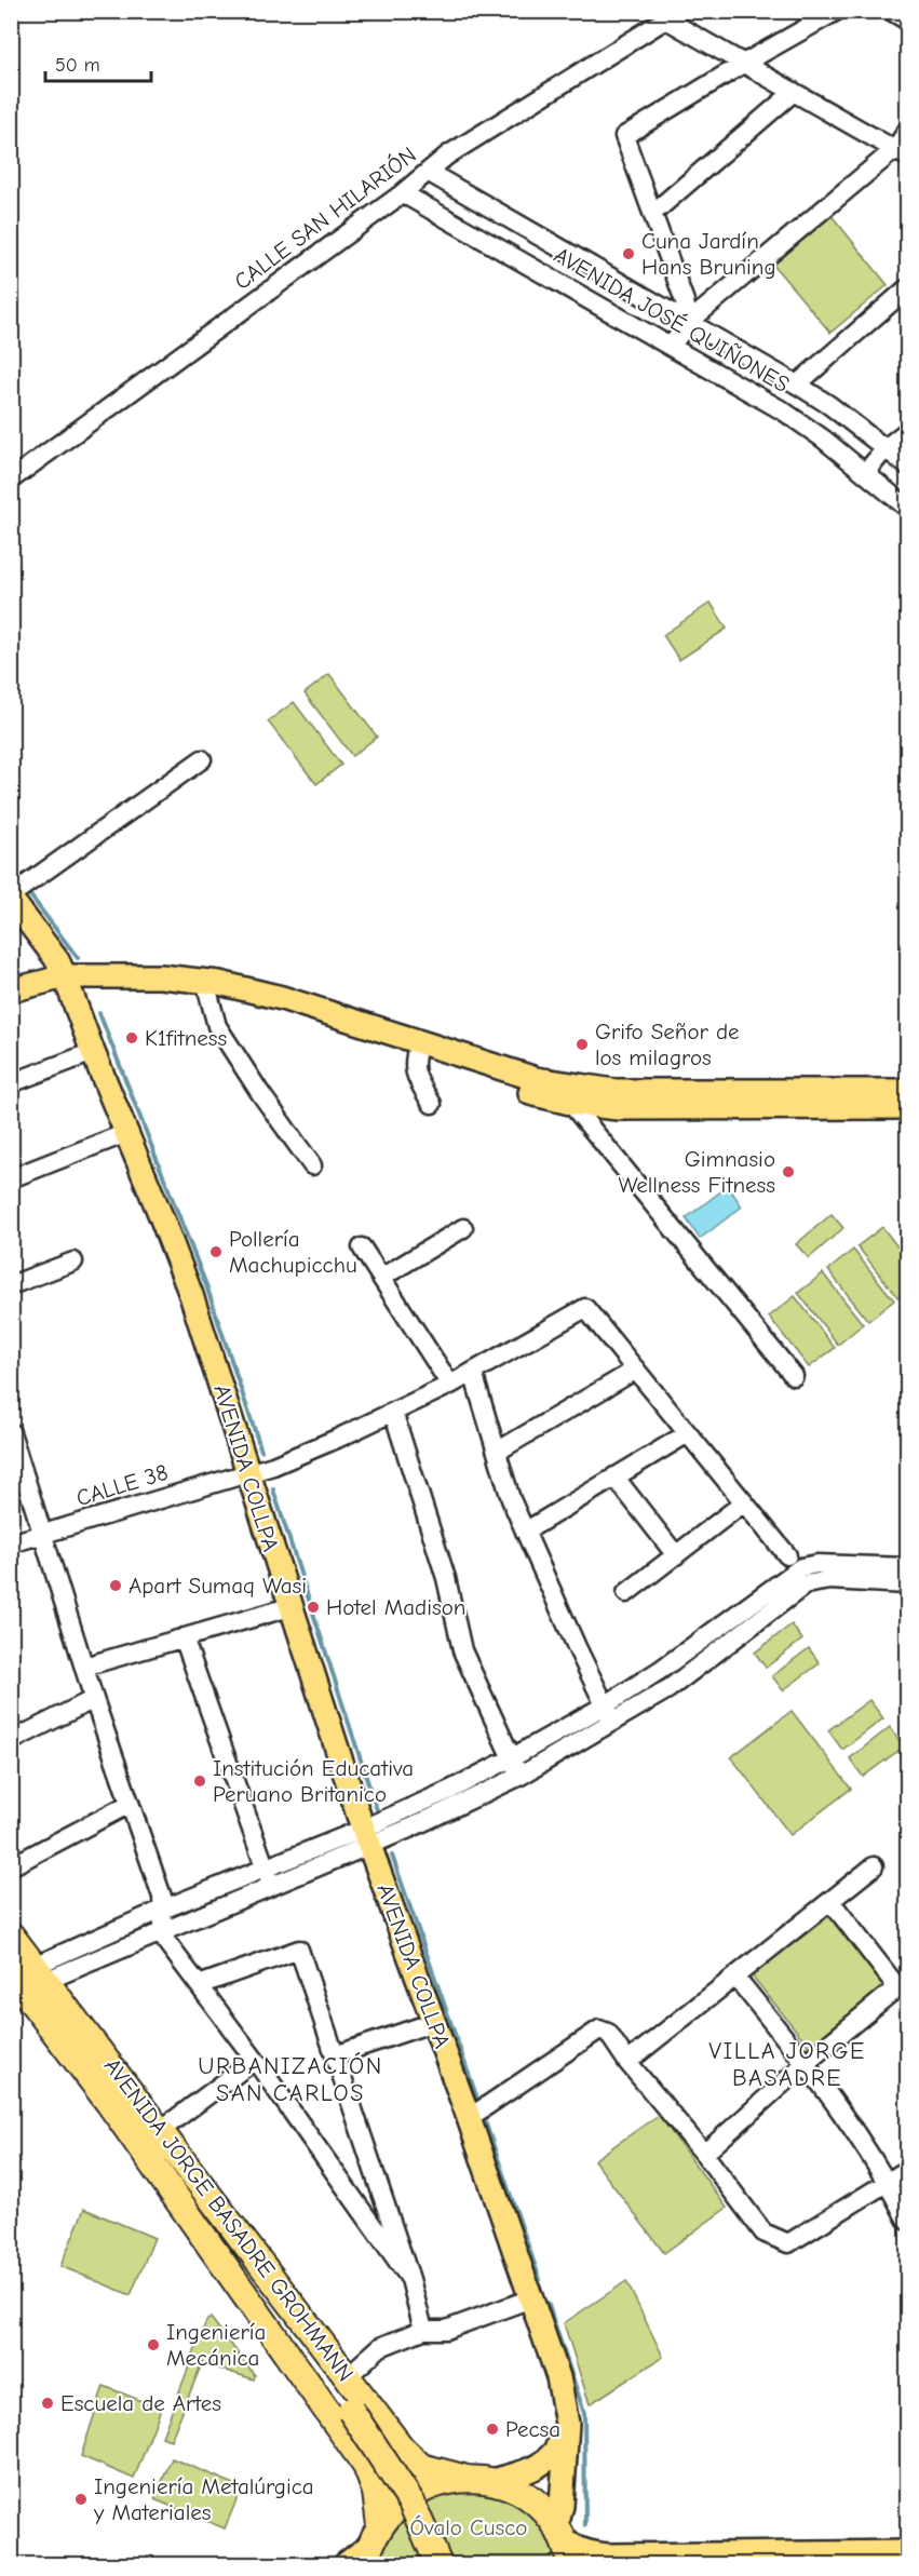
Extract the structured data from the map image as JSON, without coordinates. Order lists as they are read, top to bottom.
{
  "streets": {
    "highway": ["AVENIDA JORGE BASADRE GROHMANN"],
    "main road": ["AVENIDA COLLPA"],
    "street": ["CALLE SAN HILARIÓN", "AVENIDA JOSÉ QUIÑONES", "CALLE 38"]
  },
  "crossings": [
    ["CALLE SAN HILARIÓN", "AVENIDA JOSÉ QUIÑONES"],
    ["AVENIDA COLLPA", "CALLE 38"]
  ],
  "districts": ["VILLA JORGE BASADRE", "URBANIZACIÓN SAN CARLOS"],
  "parks": ["Óvalo Cusco"],
  "places": [
    "Cuna Jardín Hans Bruning",
    "K1fitness",
    "Grifo Señor de los milagros",
    "Gimnasio Wellness Fitness",
    "Pollería Machupicchu",
    "Apart Sumaq Wasi",
    "Hotel Madison",
    "Institución Educativa Peruano Britanico",
    "Ingeniería Mecánica",
    "Escuela de Artes",
    "Pecsa",
    "Ingeniería Metalúrgica y Materiales"
  ],
  "scale_bar": "50 m"
}
